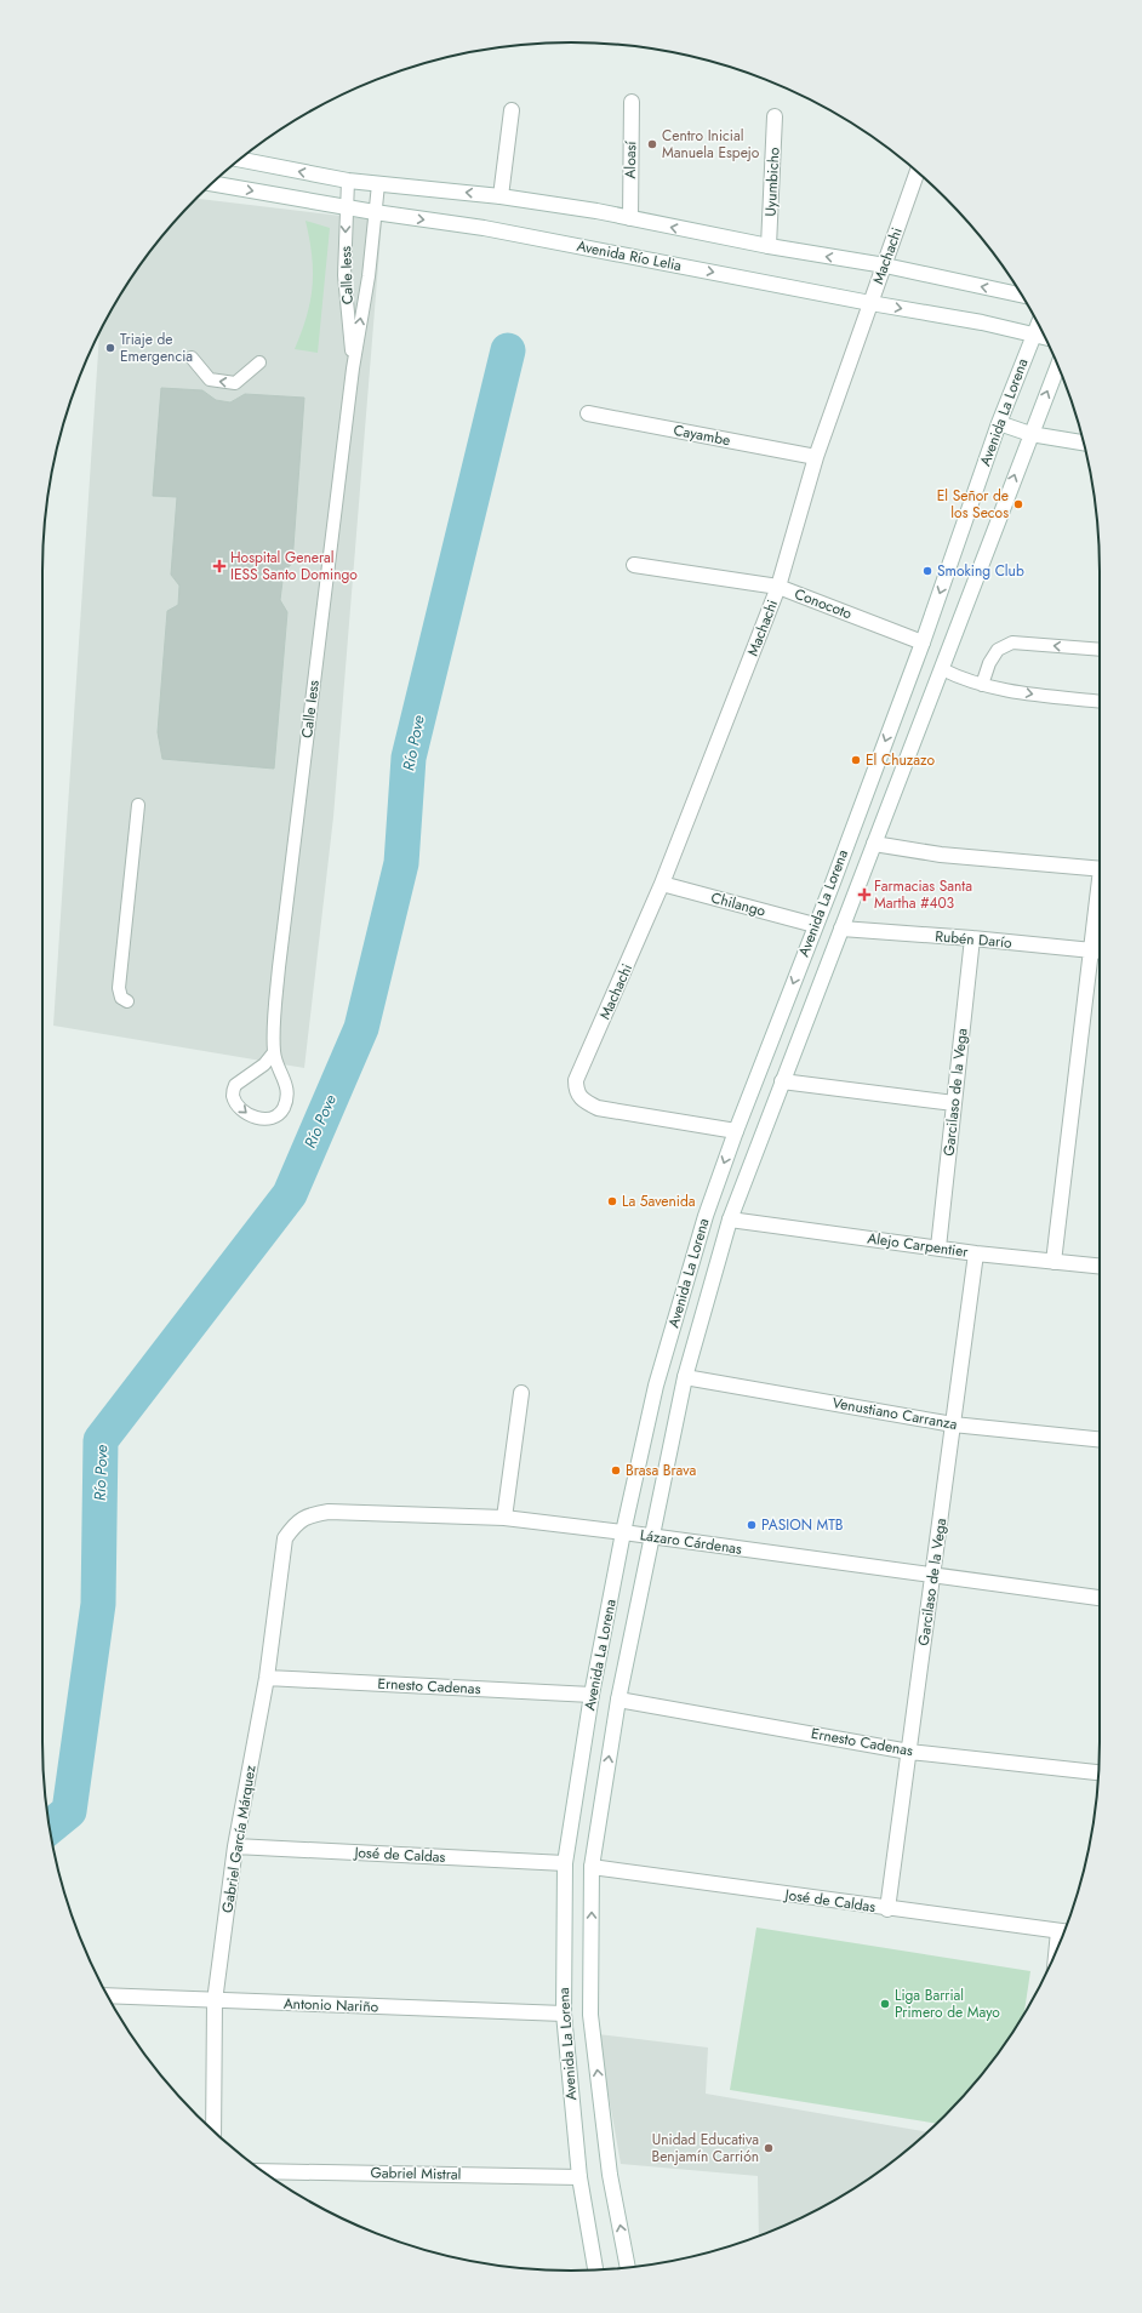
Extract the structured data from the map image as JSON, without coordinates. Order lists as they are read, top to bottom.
{
  "streets": {
    "street": [
      "Aloasí",
      "Uyumbicho",
      "Avenida Río Lelia",
      "Machachi",
      "Avenida La Lorena",
      "Cayambe",
      "Conocoto",
      "Chilango",
      "Rubén Darío",
      "Garcilaso de la Vega",
      "Alejo Carpentier",
      "Venustiano Carranza",
      "Lázaro Cárdenas",
      "Ernesto Cadenas",
      "Gabriel García Márquez",
      "José de Caldas",
      "Antonio Nariño",
      "Gabriel Mistral"
    ],
    "lane": ["Calle Iess"]
  },
  "crossings": [
    ["Avenida Río Lelia", "Machachi"],
    ["Avenida Río Lelia", "Calle Iess"],
    ["Avenida Río Lelia", "Avenida La Lorena"],
    ["Machachi", "Avenida La Lorena"],
    ["Machachi", "Cayambe"],
    ["Machachi", "Conocoto"],
    ["Machachi", "Chilango"],
    ["Avenida La Lorena", "Conocoto"],
    ["Avenida La Lorena", "Chilango"],
    ["Avenida La Lorena", "Rubén Darío"],
    ["Avenida La Lorena", "Alejo Carpentier"],
    ["Avenida La Lorena", "Venustiano Carranza"],
    ["Avenida La Lorena", "Lázaro Cárdenas"],
    ["Avenida La Lorena", "Ernesto Cadenas"],
    ["Avenida La Lorena", "José de Caldas"],
    ["Avenida La Lorena", "Antonio Nariño"],
    ["Avenida La Lorena", "Gabriel Mistral"],
    ["Rubén Darío", "Garcilaso de la Vega"],
    ["Garcilaso de la Vega", "Alejo Carpentier"],
    ["Garcilaso de la Vega", "Venustiano Carranza"],
    ["Garcilaso de la Vega", "Lázaro Cárdenas"],
    ["Garcilaso de la Vega", "Ernesto Cadenas"],
    ["Garcilaso de la Vega", "José de Caldas"],
    ["Lázaro Cárdenas", "Gabriel García Márquez"],
    ["Ernesto Cadenas", "Gabriel García Márquez"],
    ["Gabriel García Márquez", "José de Caldas"],
    ["Gabriel García Márquez", "Antonio Nariño"]
  ],
  "water": ["Río Pove"],
  "places": {
    "other": [
      "Centro Inicial Manuela Espejo",
      "Triaje de Emergencia",
      "El Señor de los Secos",
      "Smoking Club",
      "El Chuzazo",
      "La 5avenida",
      "Brasa Brava",
      "PASION MTB",
      "Liga Barrial Primero de Mayo",
      "Unidad Educativa Benjamín Carrión"
    ],
    "health": ["Hospital General IESS Santo Domingo", "Farmacias Santa Martha #403"]
  }
}
